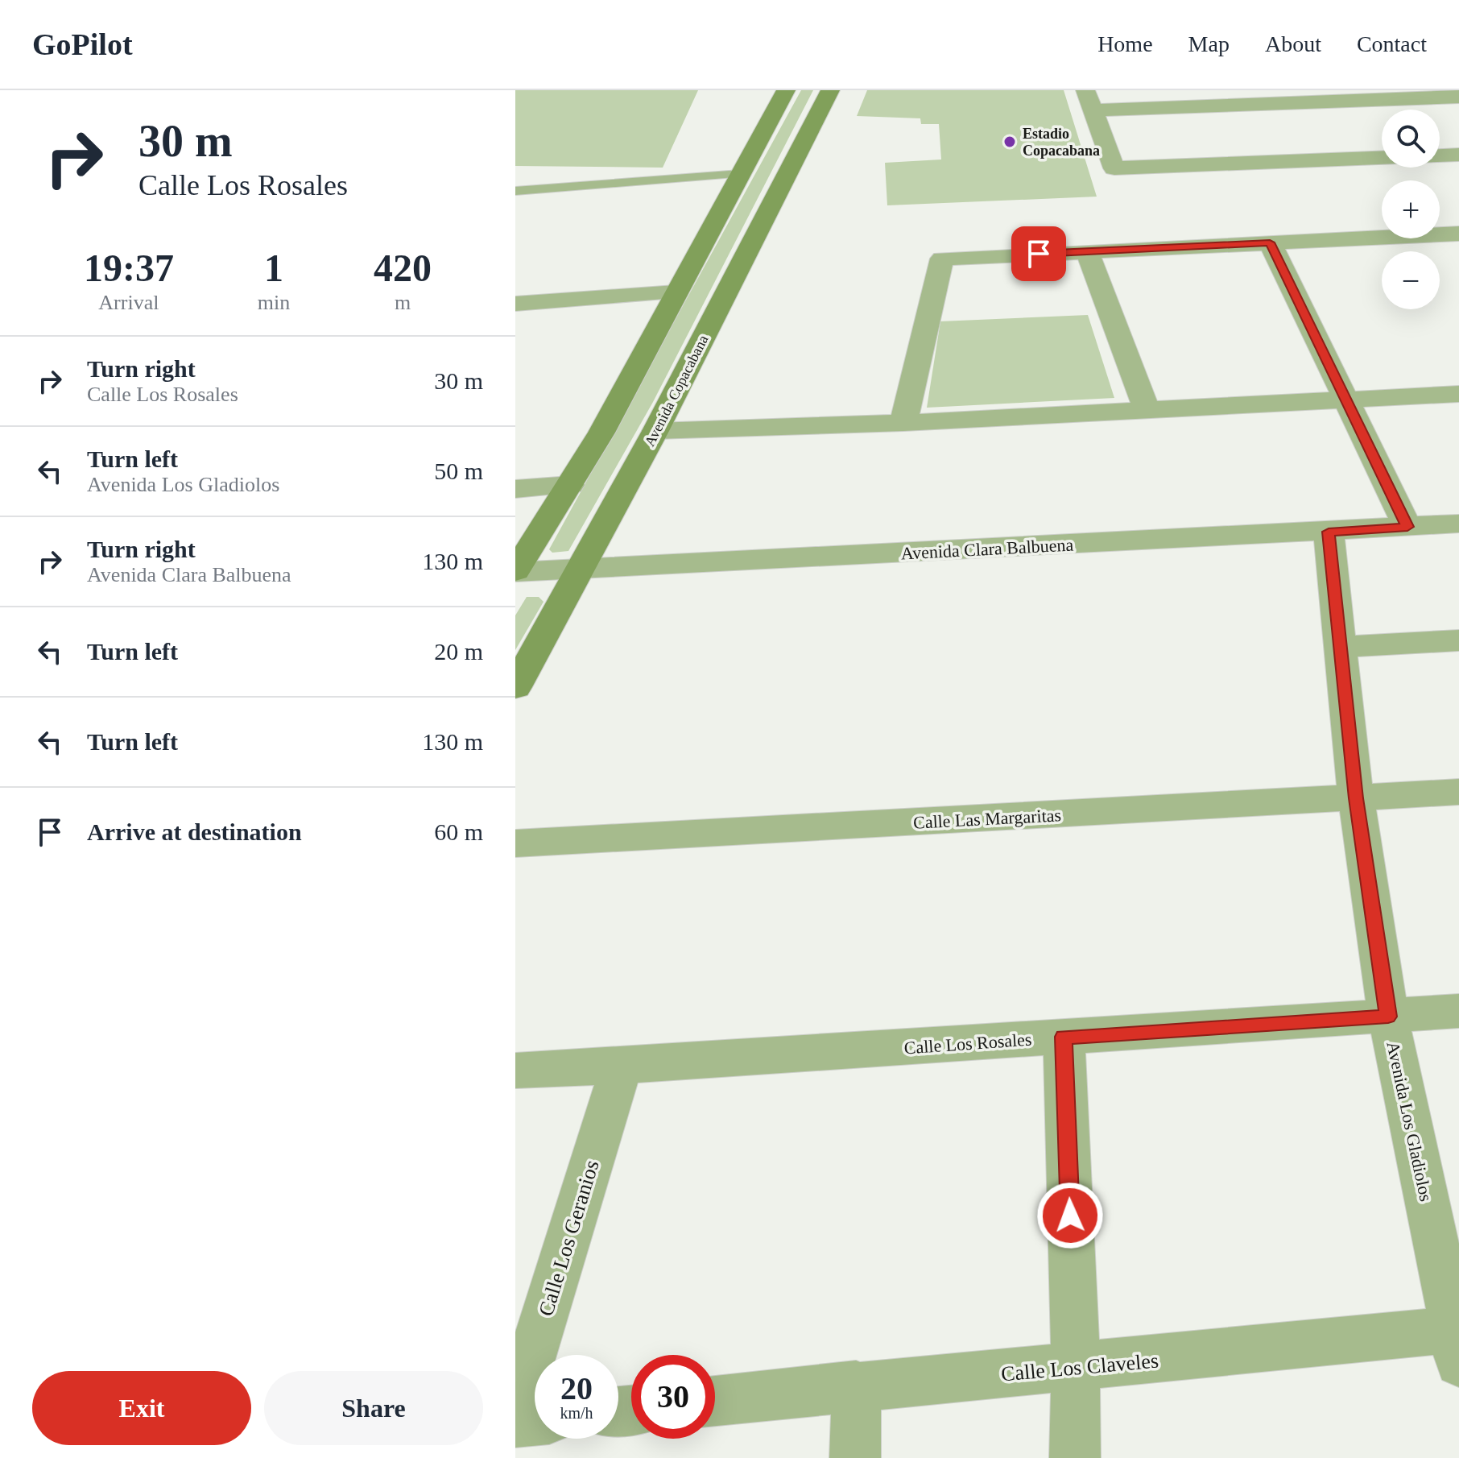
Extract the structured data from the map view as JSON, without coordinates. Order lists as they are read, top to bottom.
{
  "streets": {
    "main road": ["Avenida Copacabana"],
    "street": [
      "Avenida Clara Balbuena",
      "Calle Las Margaritas",
      "Calle Los Rosales",
      "Avenida Los Gladiolos",
      "Calle Los Geranios",
      "Calle Los Claveles"
    ]
  },
  "crossings": [
    ["Avenida Copacabana", "Avenida Clara Balbuena"],
    ["Avenida Clara Balbuena", "Avenida Los Gladiolos"],
    ["Calle Las Margaritas", "Avenida Los Gladiolos"],
    ["Calle Los Rosales", "Avenida Los Gladiolos"],
    ["Calle Los Rosales", "Calle Los Geranios"],
    ["Avenida Los Gladiolos", "Calle Los Claveles"]
  ],
  "places": ["Estadio Copacabana"],
  "page": {
    "header": "GoPilot",
    "nav": [
      "Home",
      "Map",
      "About",
      "Contact"
    ],
    "turn": ["30 m", "Calle Los Rosales"],
    "map_buttons": ["+", "−"],
    "eta": [
      "19:37",
      "Arrival",
      "1",
      "min",
      "420",
      "m"
    ],
    "list": [
      {
        "name": "Turn right",
        "note": "Calle Los Rosales",
        "value": "30 m"
      },
      {
        "name": "Turn left",
        "note": "Avenida Los Gladiolos",
        "value": "50 m"
      },
      {
        "name": "Turn right",
        "note": "Avenida Clara Balbuena",
        "value": "130 m"
      },
      {
        "name": "Turn left",
        "value": "20 m"
      },
      {
        "name": "Turn left",
        "value": "130 m"
      },
      {
        "name": "Arrive at destination",
        "value": "60 m"
      }
    ],
    "speed": "20 km/h",
    "limit": "30",
    "buttons": ["Exit", "Share"]
  }
}
